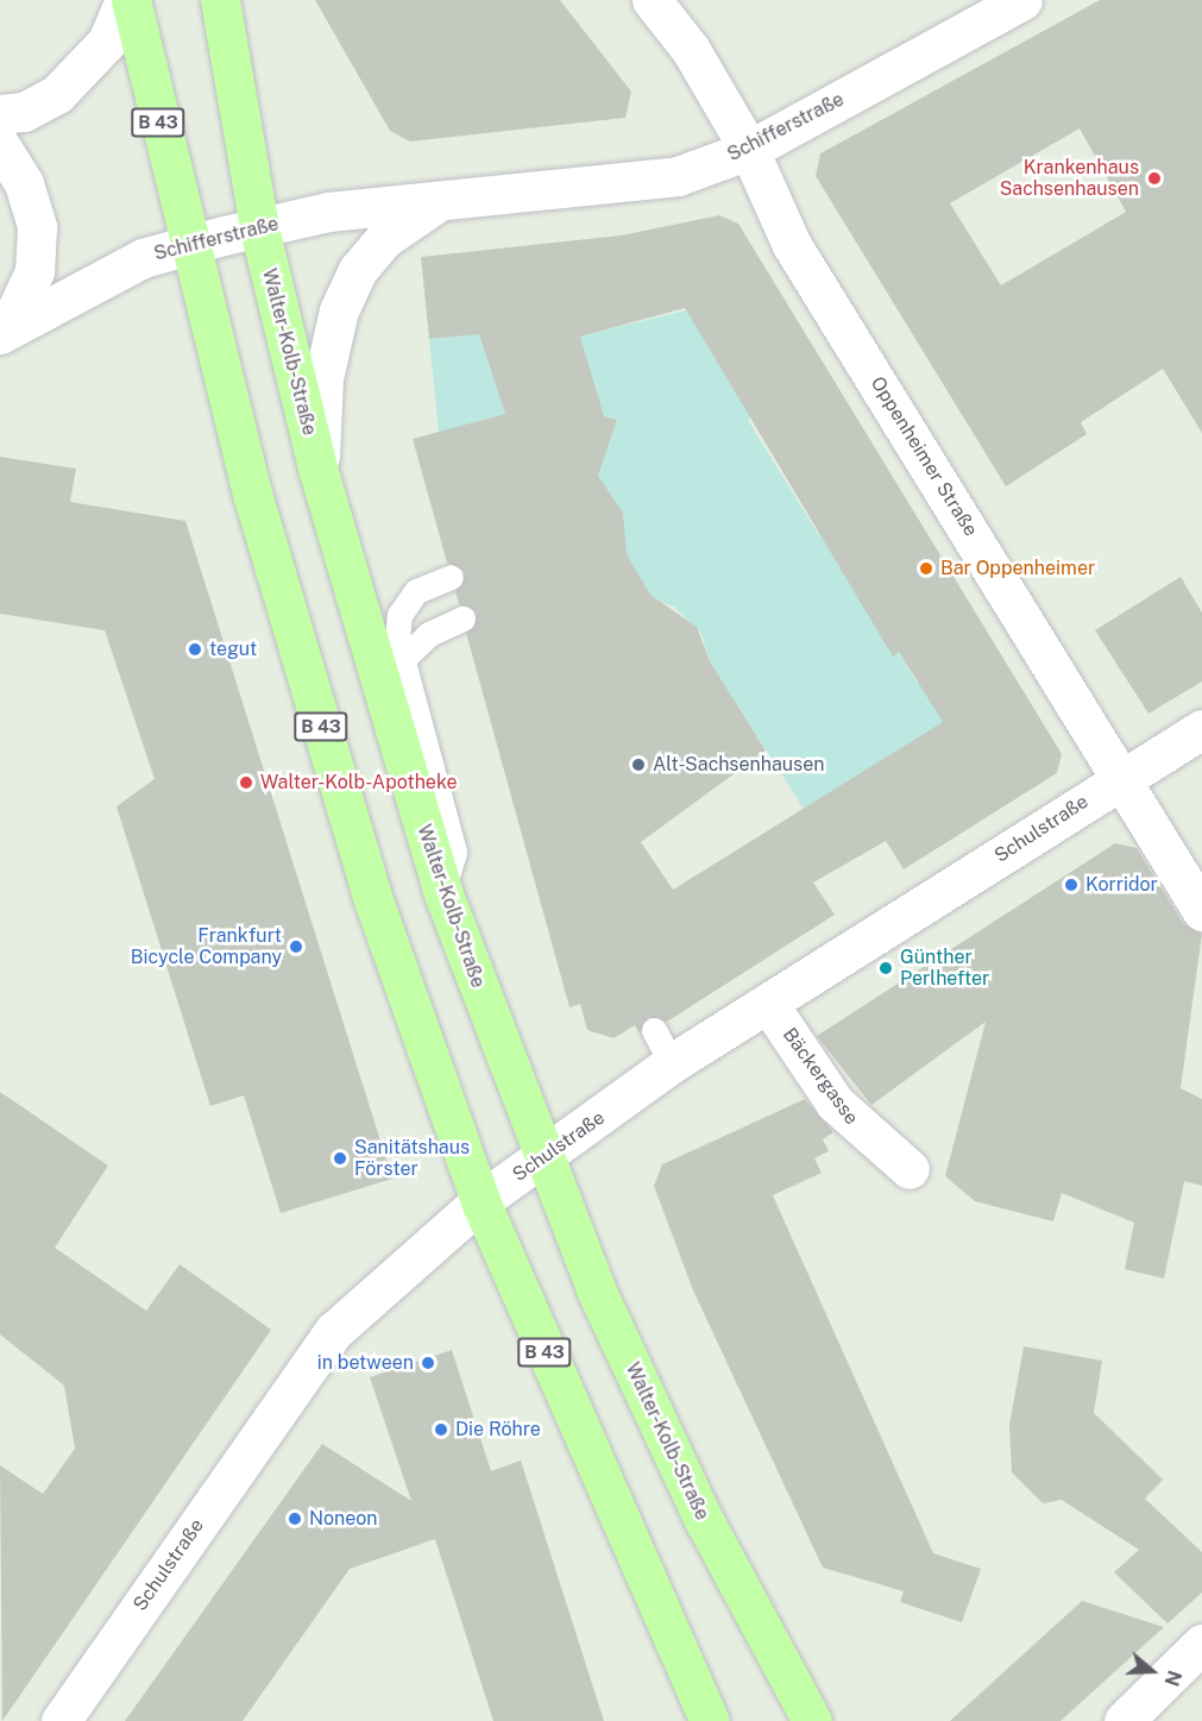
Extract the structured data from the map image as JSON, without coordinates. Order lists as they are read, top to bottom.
{
  "streets": {
    "main road": ["B 43", "Walter-Kolb-Straße"],
    "street": [
      "Schifferstraße",
      "Oppenheimer Straße",
      "Schulstraße",
      "Bäckergasse"
    ]
  },
  "crossings": [
    ["B 43", "Schifferstraße"],
    ["B 43", "Schulstraße"],
    ["Schifferstraße", "Walter-Kolb-Straße"],
    ["Schifferstraße", "Oppenheimer Straße"],
    ["Walter-Kolb-Straße", "Schulstraße"],
    ["Oppenheimer Straße", "Schulstraße"],
    ["Schulstraße", "Bäckergasse"]
  ],
  "places": [
    "Krankenhaus Sachsenhausen",
    "Bar Oppenheimer",
    "tegut",
    "Alt-Sachsenhausen",
    "Walter-Kolb-Apotheke",
    "Korridor",
    "Frankfurt Bicycle Company",
    "Günther Perlhefter",
    "Sanitätshaus Förster",
    "in between",
    "Die Röhre",
    "Noneon"
  ],
  "north": "right"
}
